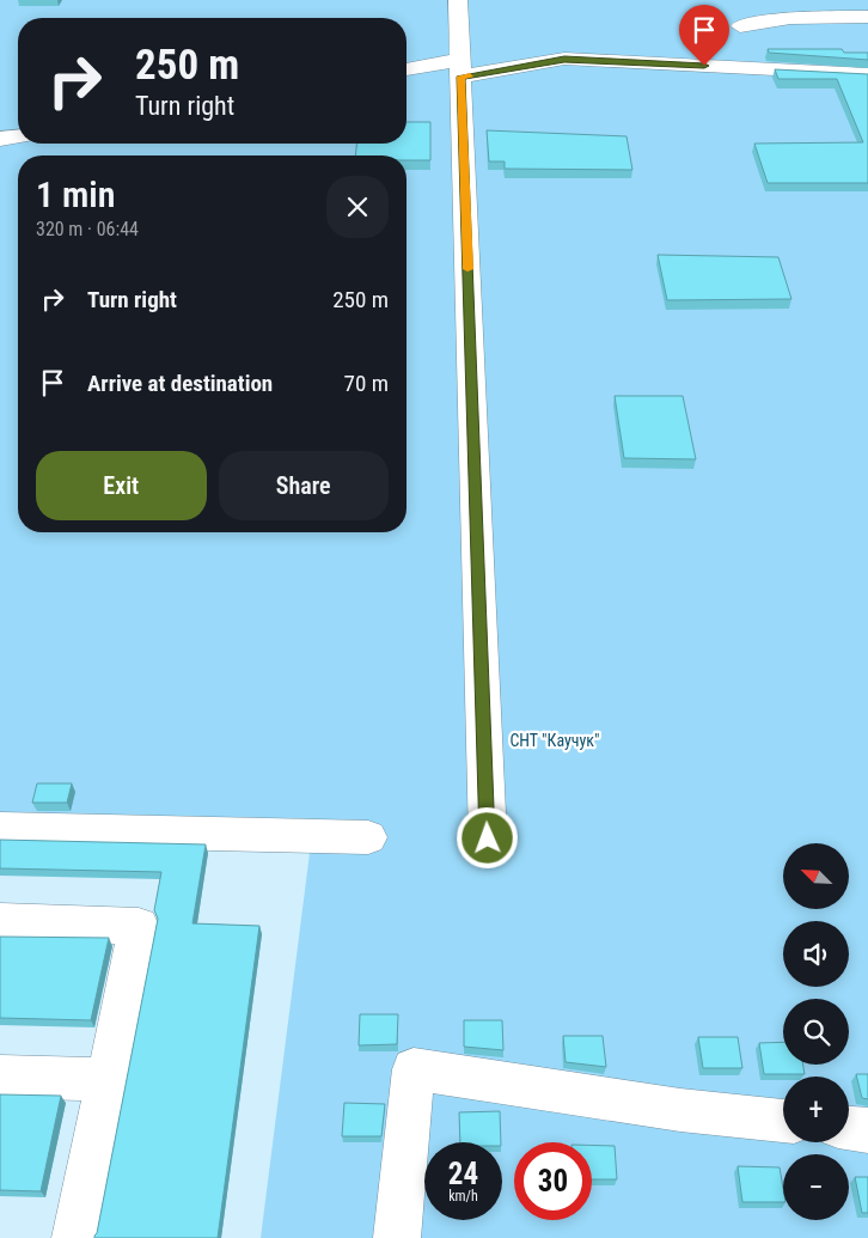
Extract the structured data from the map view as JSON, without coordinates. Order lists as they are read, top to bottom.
{
  "parks": ["СНТ \"Каучук\""],
  "north": "top left",
  "page": {
    "turn": ["250 m", "Turn right"],
    "heading": ["1 min", "320 m · 06:44"],
    "list": [
      {
        "name": "Turn right",
        "value": "250 m"
      },
      {
        "name": "Arrive at destination",
        "value": "70 m"
      }
    ],
    "buttons": ["Exit", "Share"],
    "map_buttons": ["+", "−"],
    "speed": "24 km/h",
    "limit": "30"
  }
}
